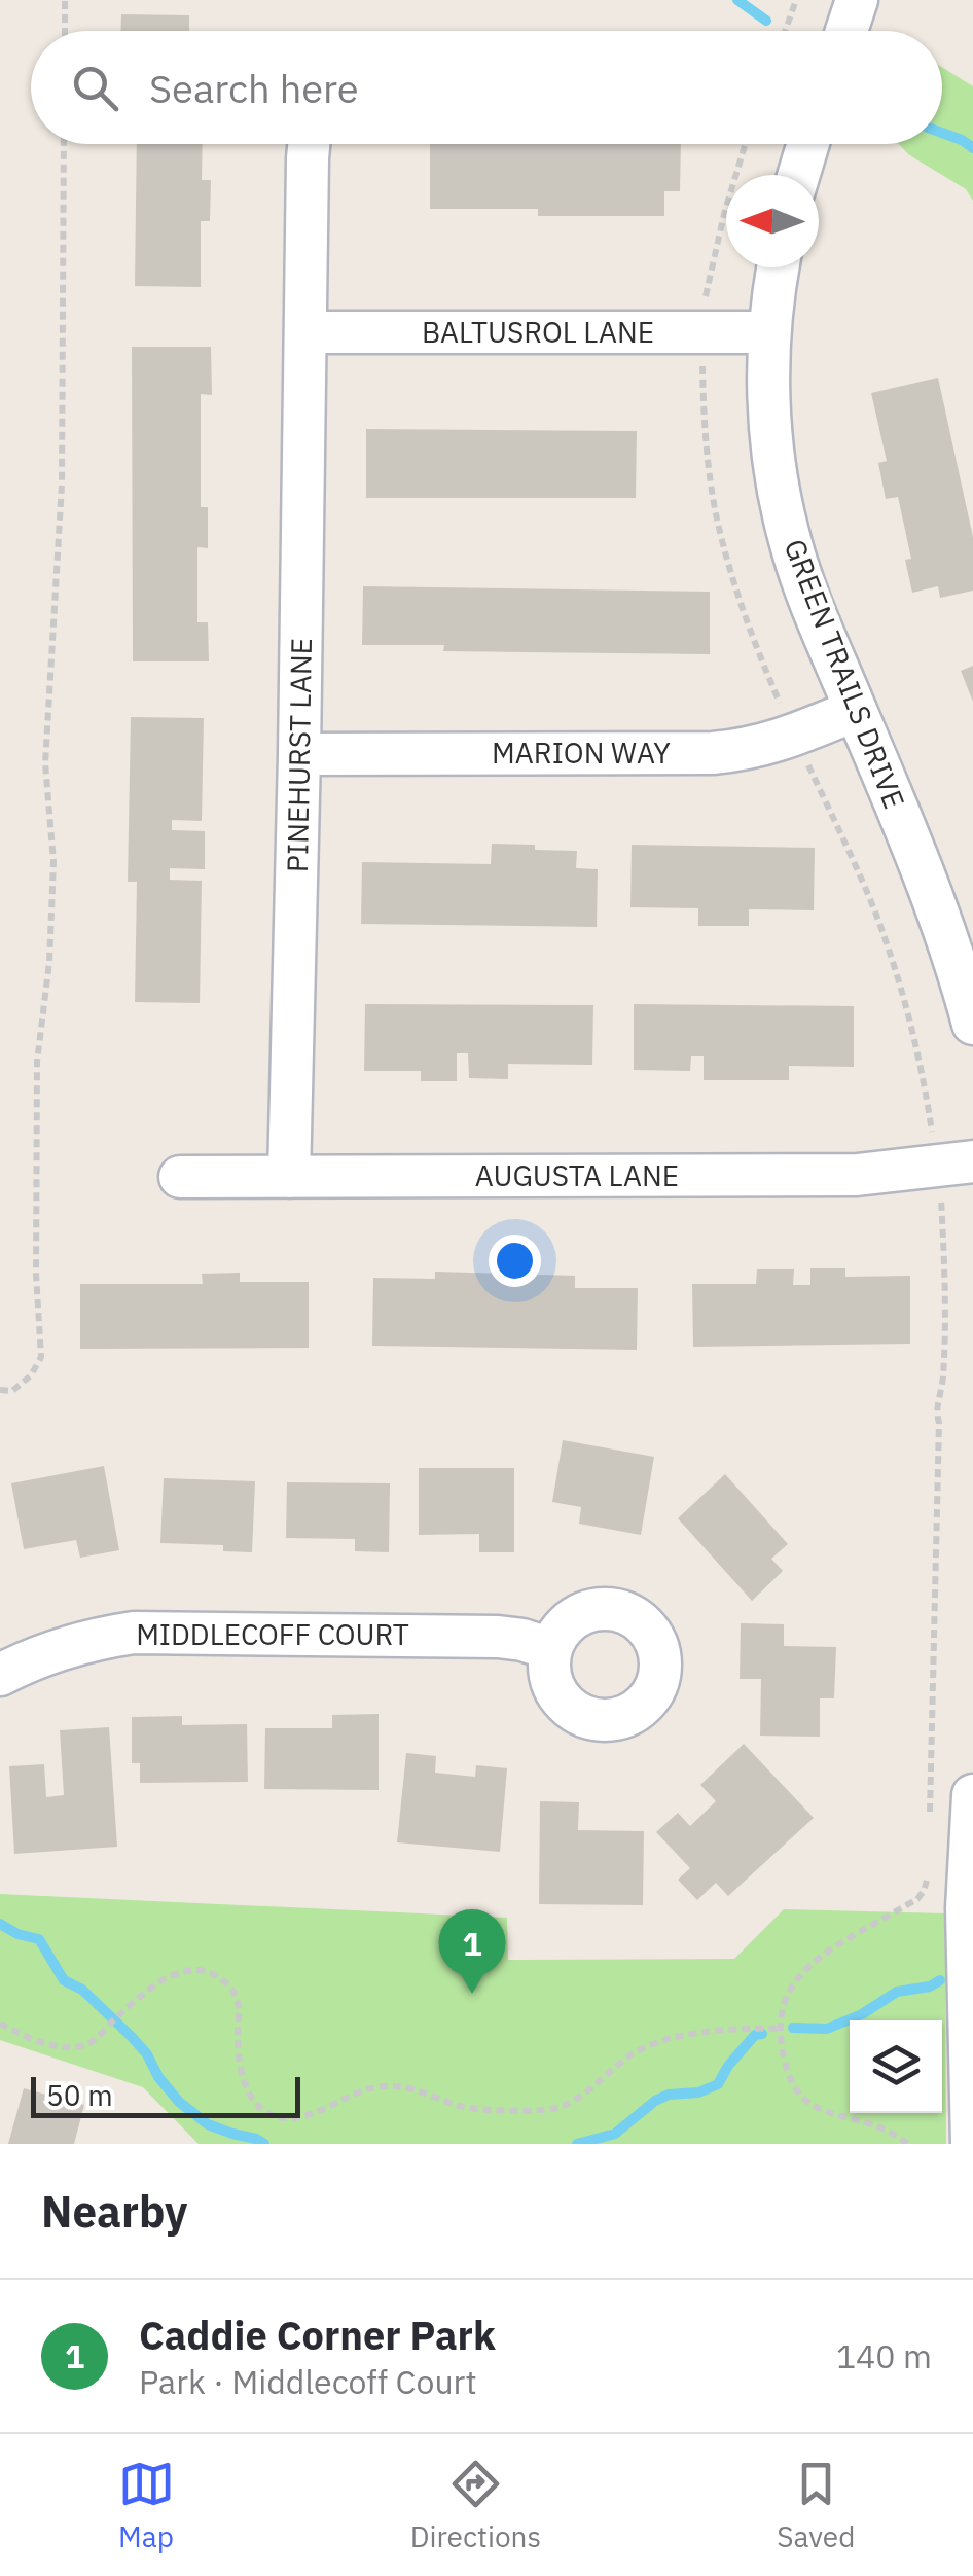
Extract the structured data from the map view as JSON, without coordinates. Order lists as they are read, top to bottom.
{
  "streets": {
    "street": [
      "BALTUSROL LANE",
      "GREEN TRAILS DRIVE",
      "MARION WAY",
      "PINEHURST LANE",
      "AUGUSTA LANE",
      "MIDDLECOFF COURT"
    ]
  },
  "crossings": [
    ["BALTUSROL LANE", "GREEN TRAILS DRIVE"],
    ["BALTUSROL LANE", "PINEHURST LANE"],
    ["GREEN TRAILS DRIVE", "MARION WAY"],
    ["MARION WAY", "PINEHURST LANE"],
    ["PINEHURST LANE", "AUGUSTA LANE"]
  ],
  "scale_bar": "50 m",
  "north": "left",
  "page": {
    "search": "Search here",
    "pins": "1",
    "scale": "50 m",
    "heading": "Nearby",
    "list": [
      {
        "mark": "1",
        "name": "Caddie Corner Park",
        "note": "Park · Middlecoff Court",
        "value": "140 m"
      }
    ],
    "nav": ["Map", "Directions", "Saved"]
  }
}
